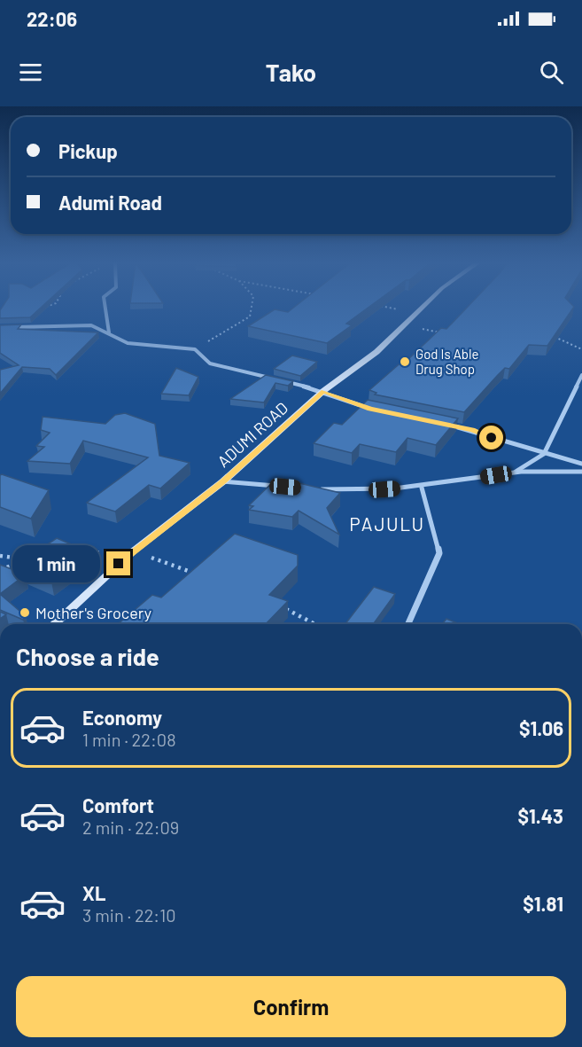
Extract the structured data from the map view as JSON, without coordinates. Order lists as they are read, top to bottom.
{
  "streets": {
    "main road": ["ADUMI ROAD"]
  },
  "districts": ["PAJULU"],
  "places": ["God Is Able Drug Shop", "Mother's Grocery"],
  "page": {
    "status": "22:06",
    "header": "Tako",
    "banner": ["Pickup", "Adumi Road"],
    "bubble": "1 min",
    "heading": "Choose a ride",
    "list": [
      {
        "name": "Economy",
        "note": "1 min · 22:08",
        "value": "$1.06"
      },
      {
        "name": "Comfort",
        "note": "2 min · 22:09",
        "value": "$1.43"
      },
      {
        "name": "XL",
        "note": "3 min · 22:10",
        "value": "$1.81"
      }
    ],
    "buttons": "Confirm"
  }
}
